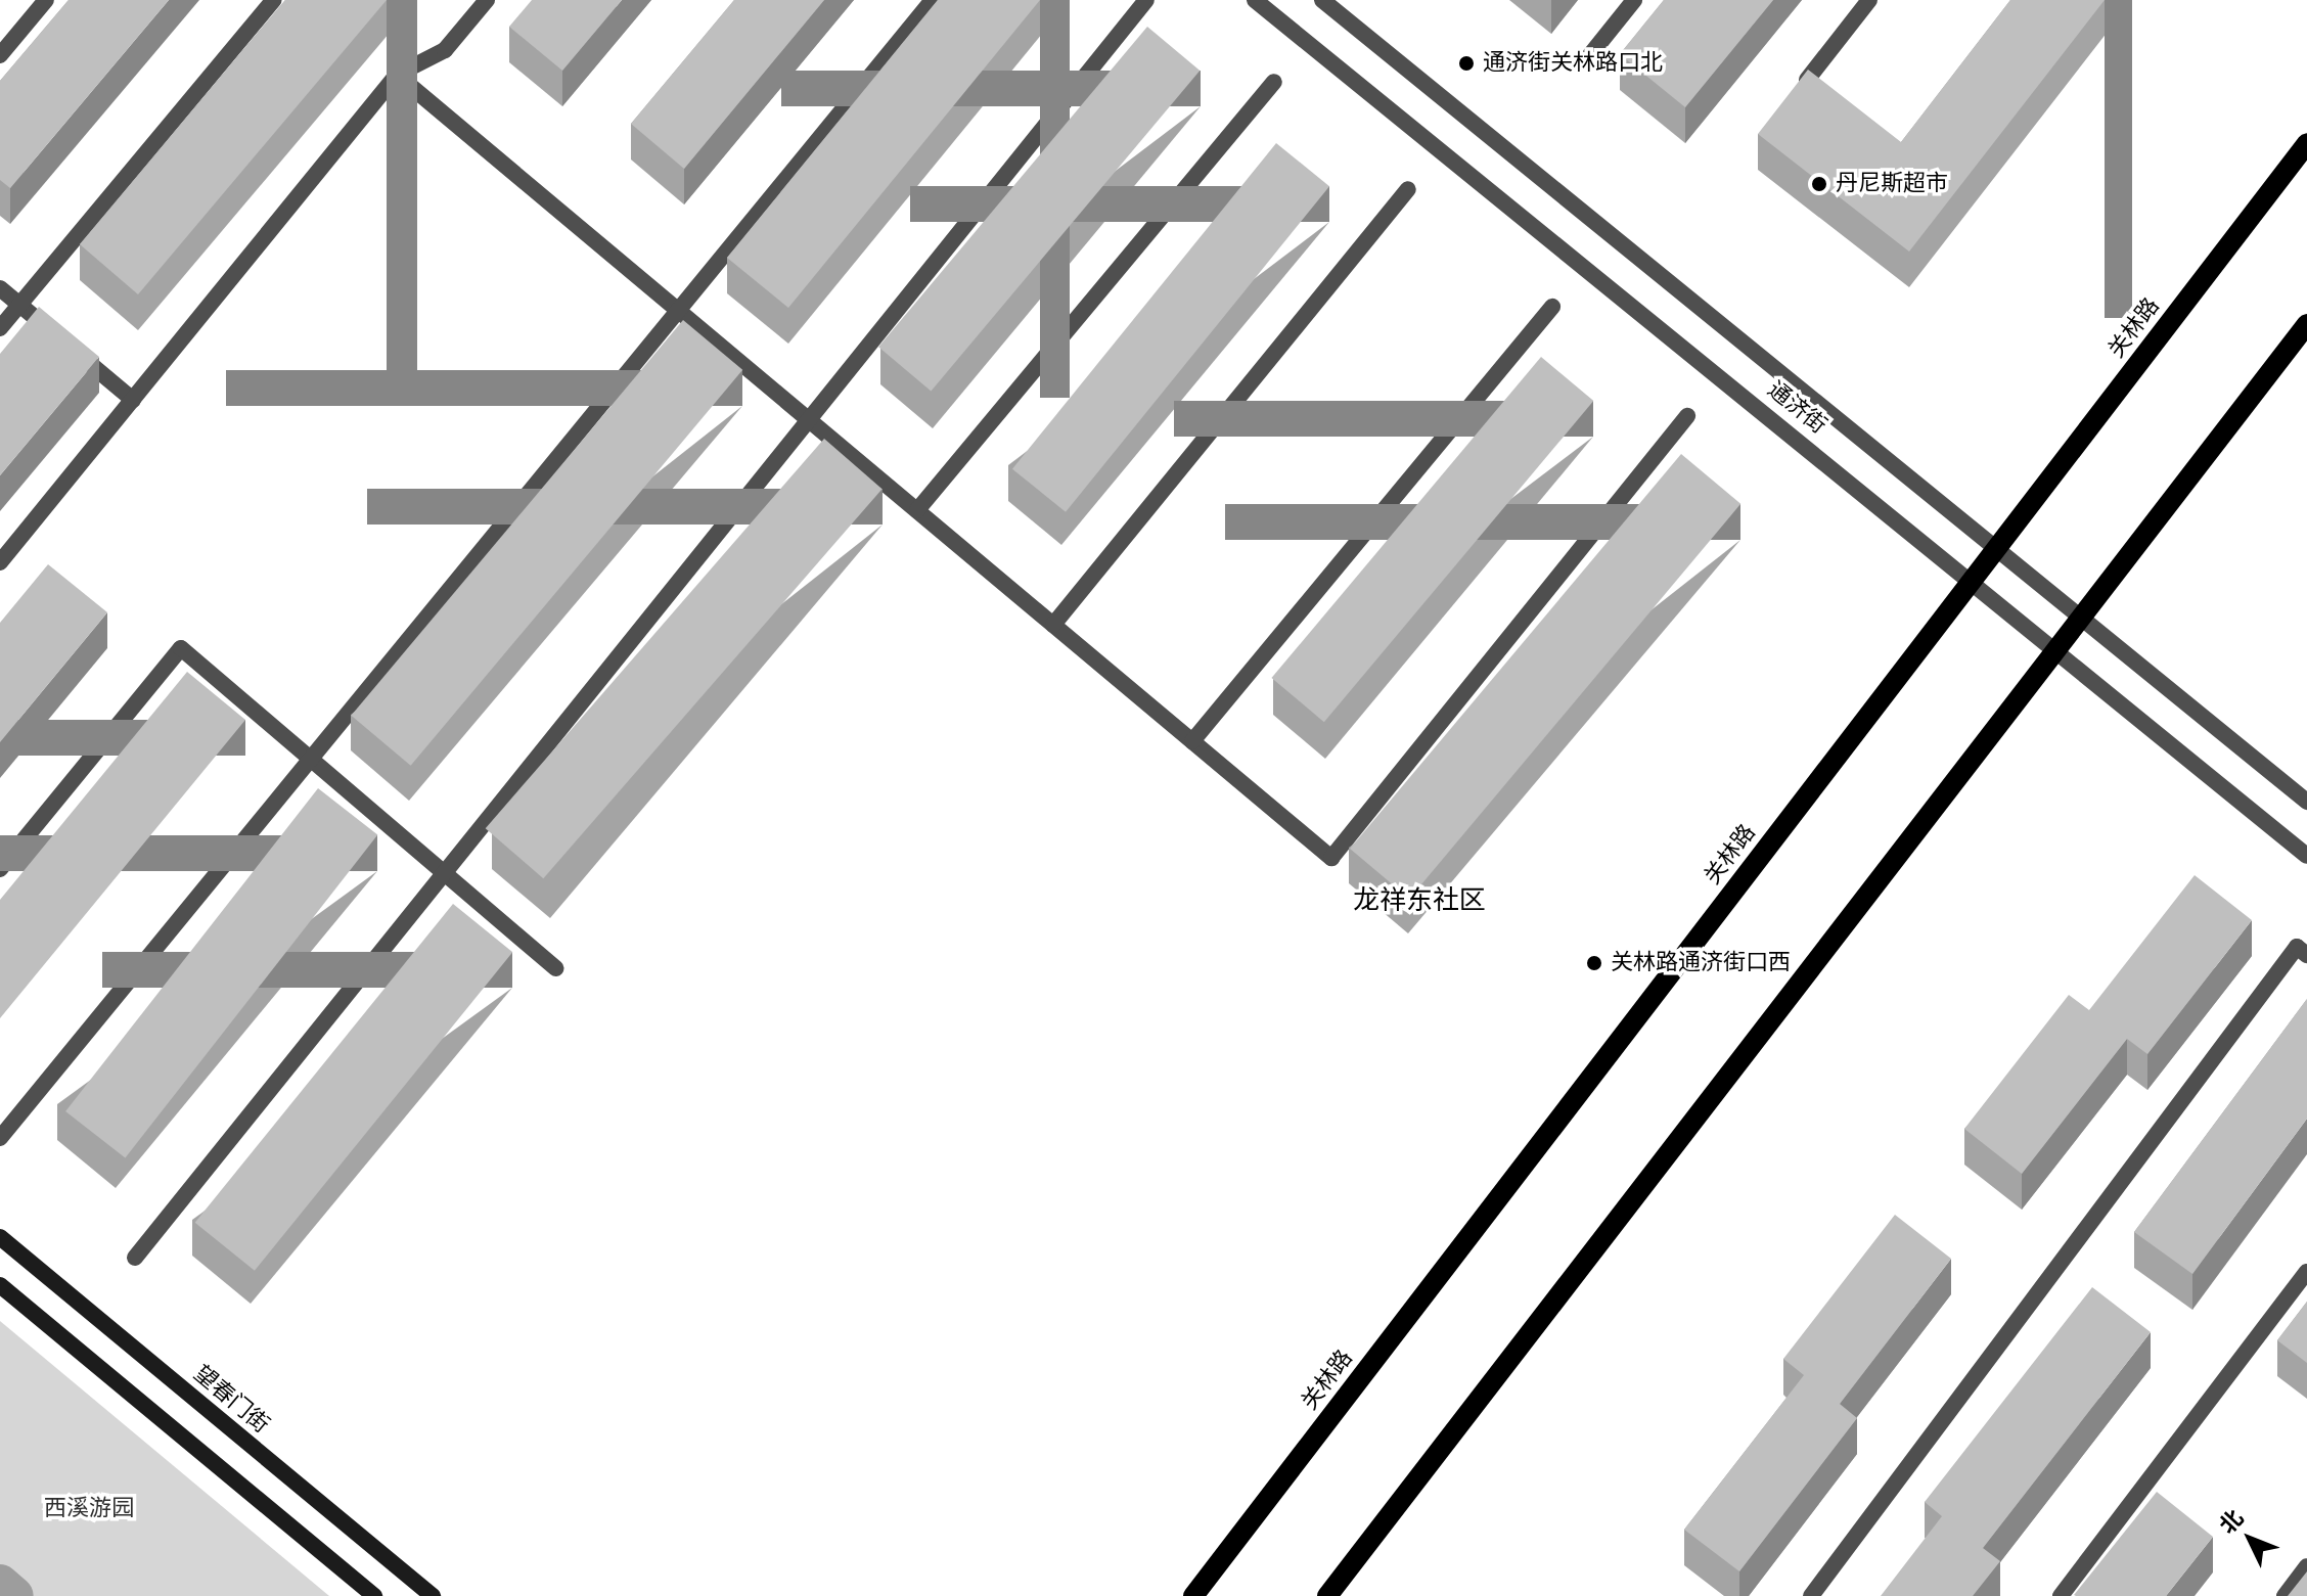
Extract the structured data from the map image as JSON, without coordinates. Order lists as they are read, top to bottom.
{
  "streets": {
    "main road": ["关林路"],
    "street": ["通济街", "望春门街"]
  },
  "crossings": [
    ["关林路", "通济街"]
  ],
  "districts": ["龙祥东社区"],
  "parks": ["西溪游园"],
  "places": ["通济街关林路口北", "丹尼斯超市", "关林路通济街口西"],
  "north": "top left"
}
